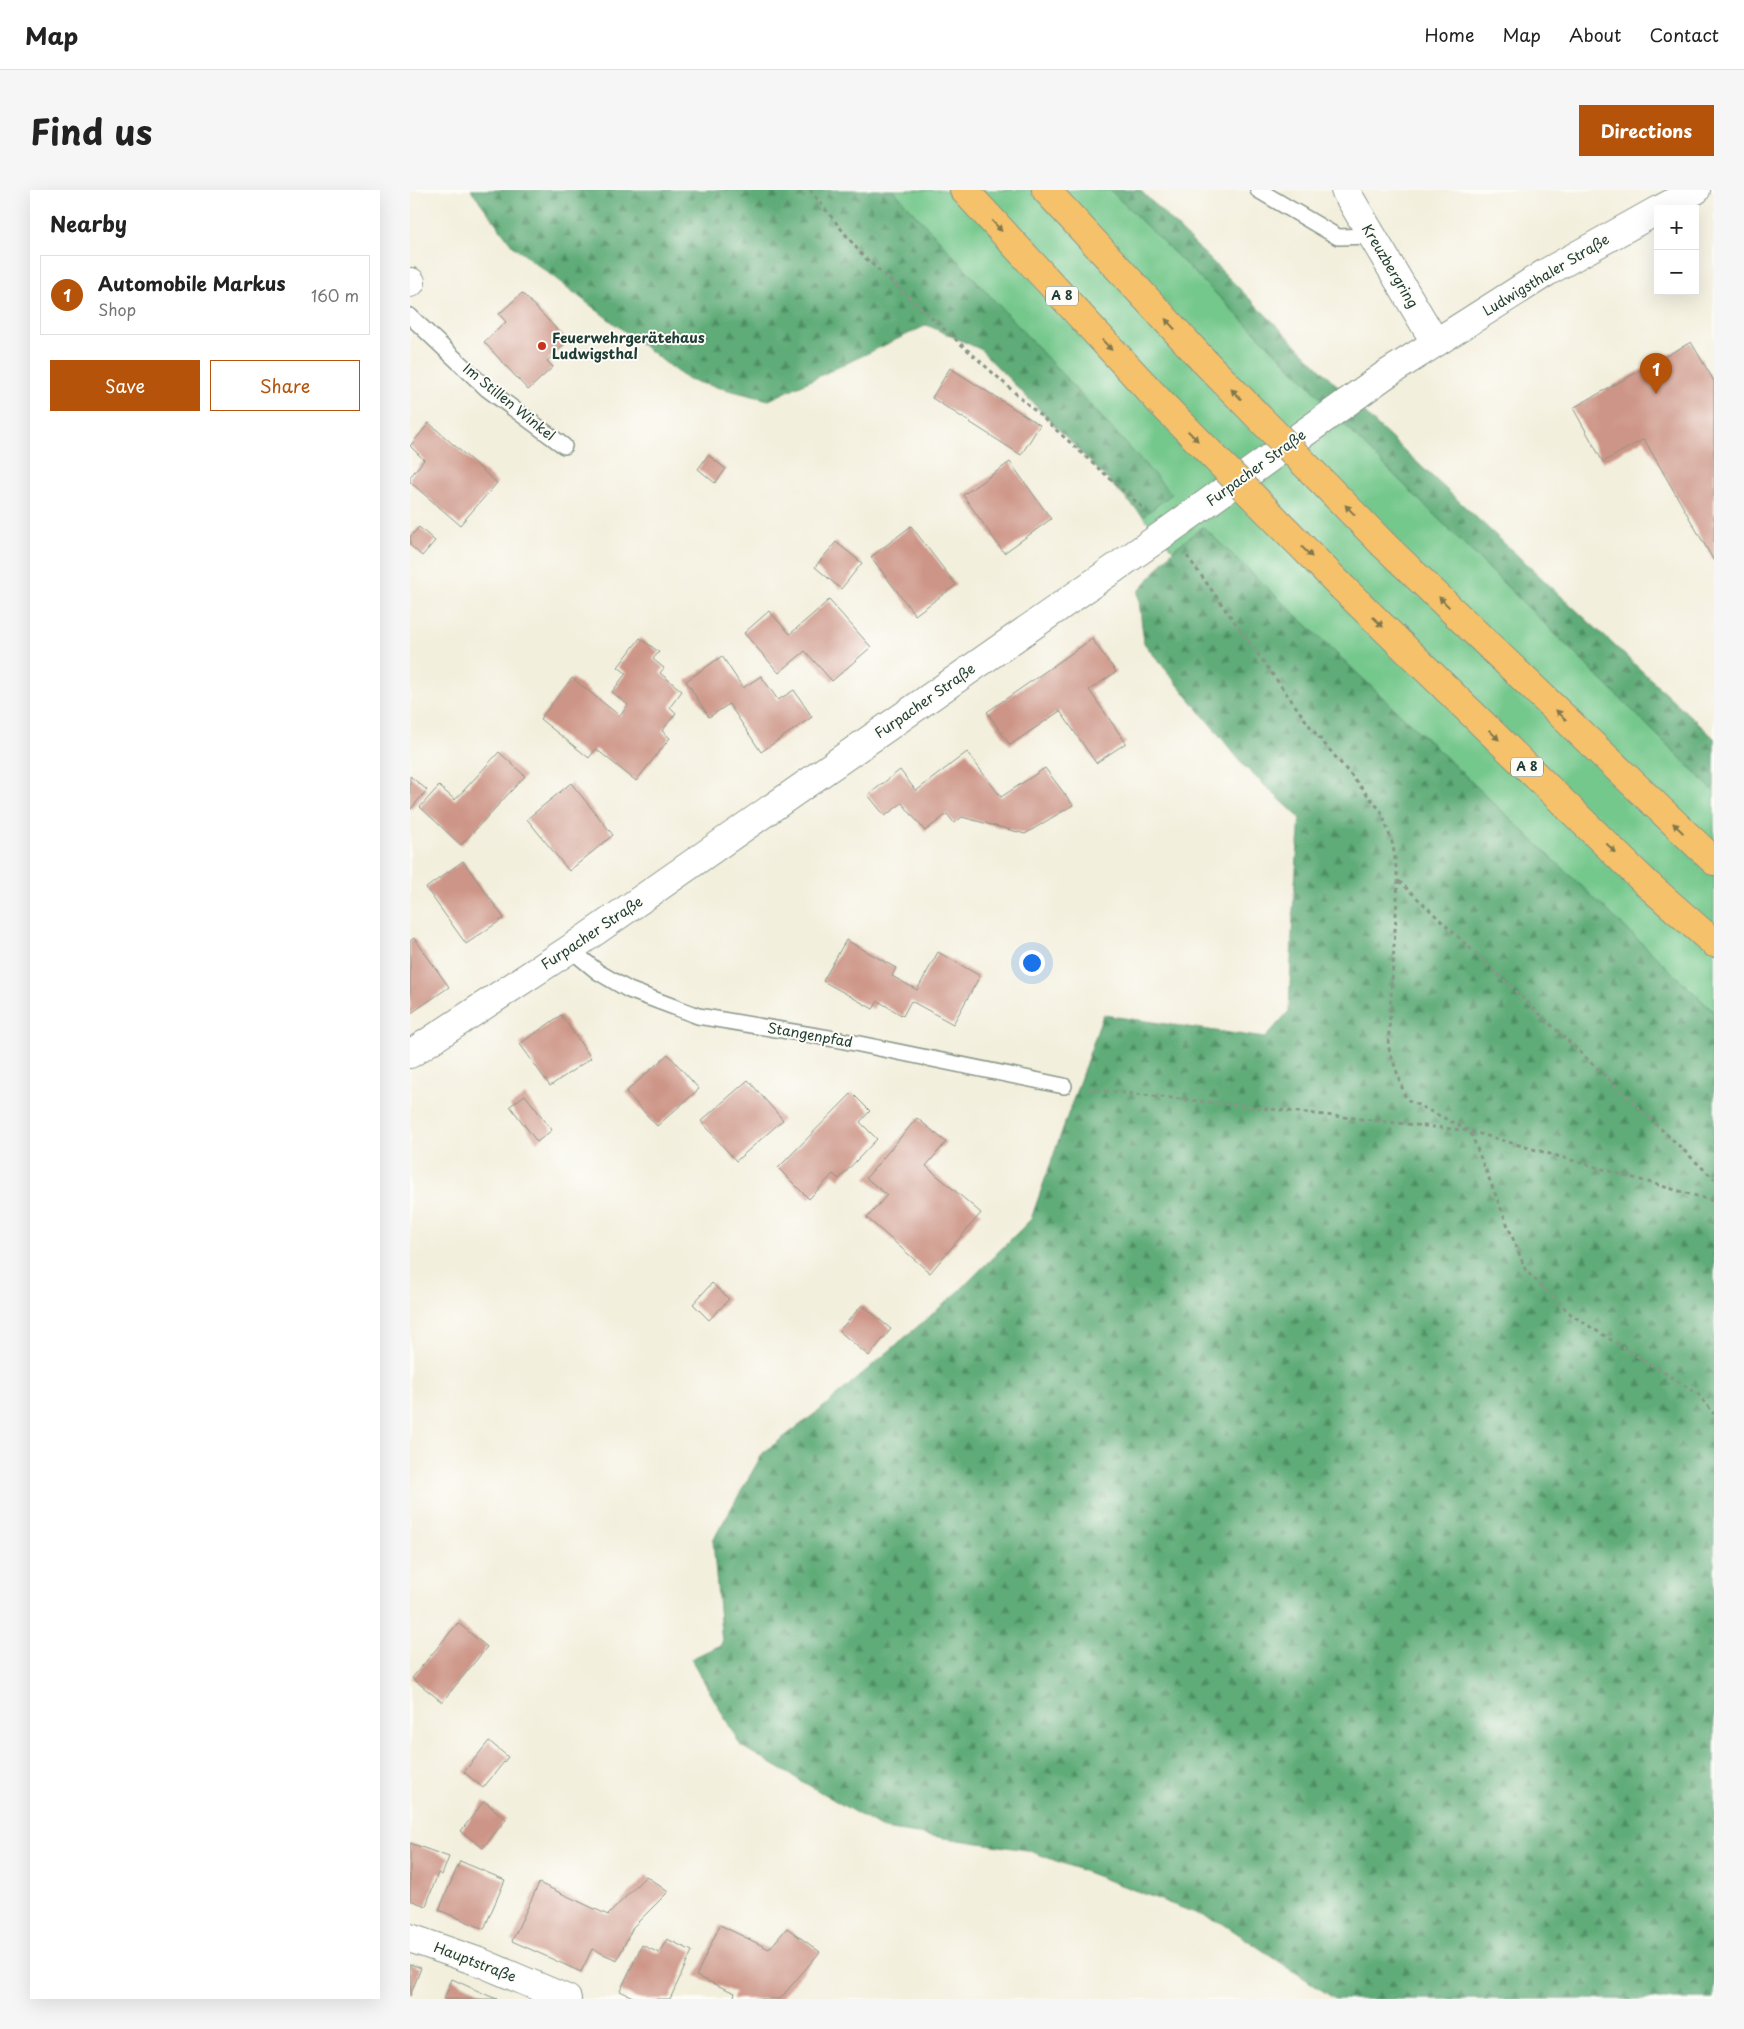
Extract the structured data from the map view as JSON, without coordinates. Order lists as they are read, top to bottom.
{
  "streets": {
    "highway": ["A 8"],
    "street": [
      "Kreuzbergring",
      "Ludwigsthaler Straße",
      "Furpacher Straße",
      "Hauptstraße"
    ],
    "lane": ["Im Stillen Winkel", "Stangenpfad"]
  },
  "crossings": [
    ["Kreuzbergring", "Ludwigsthaler Straße"],
    ["Kreuzbergring", "Furpacher Straße"],
    ["Ludwigsthaler Straße", "Furpacher Straße"],
    ["Furpacher Straße", "Stangenpfad"]
  ],
  "places": ["Feuerwehrgerätehaus Ludwigsthal"],
  "page": {
    "header": "Map",
    "nav": [
      "Home",
      "Map",
      "About",
      "Contact"
    ],
    "title": "Find us",
    "buttons": [
      "Directions",
      ["Save", "Share"]
    ],
    "heading": "Nearby",
    "map_buttons": ["+", "−"],
    "list": [
      {
        "mark": "1",
        "name": "Automobile Markus",
        "note": "Shop",
        "value": "160 m"
      }
    ],
    "pins": "1"
  }
}
